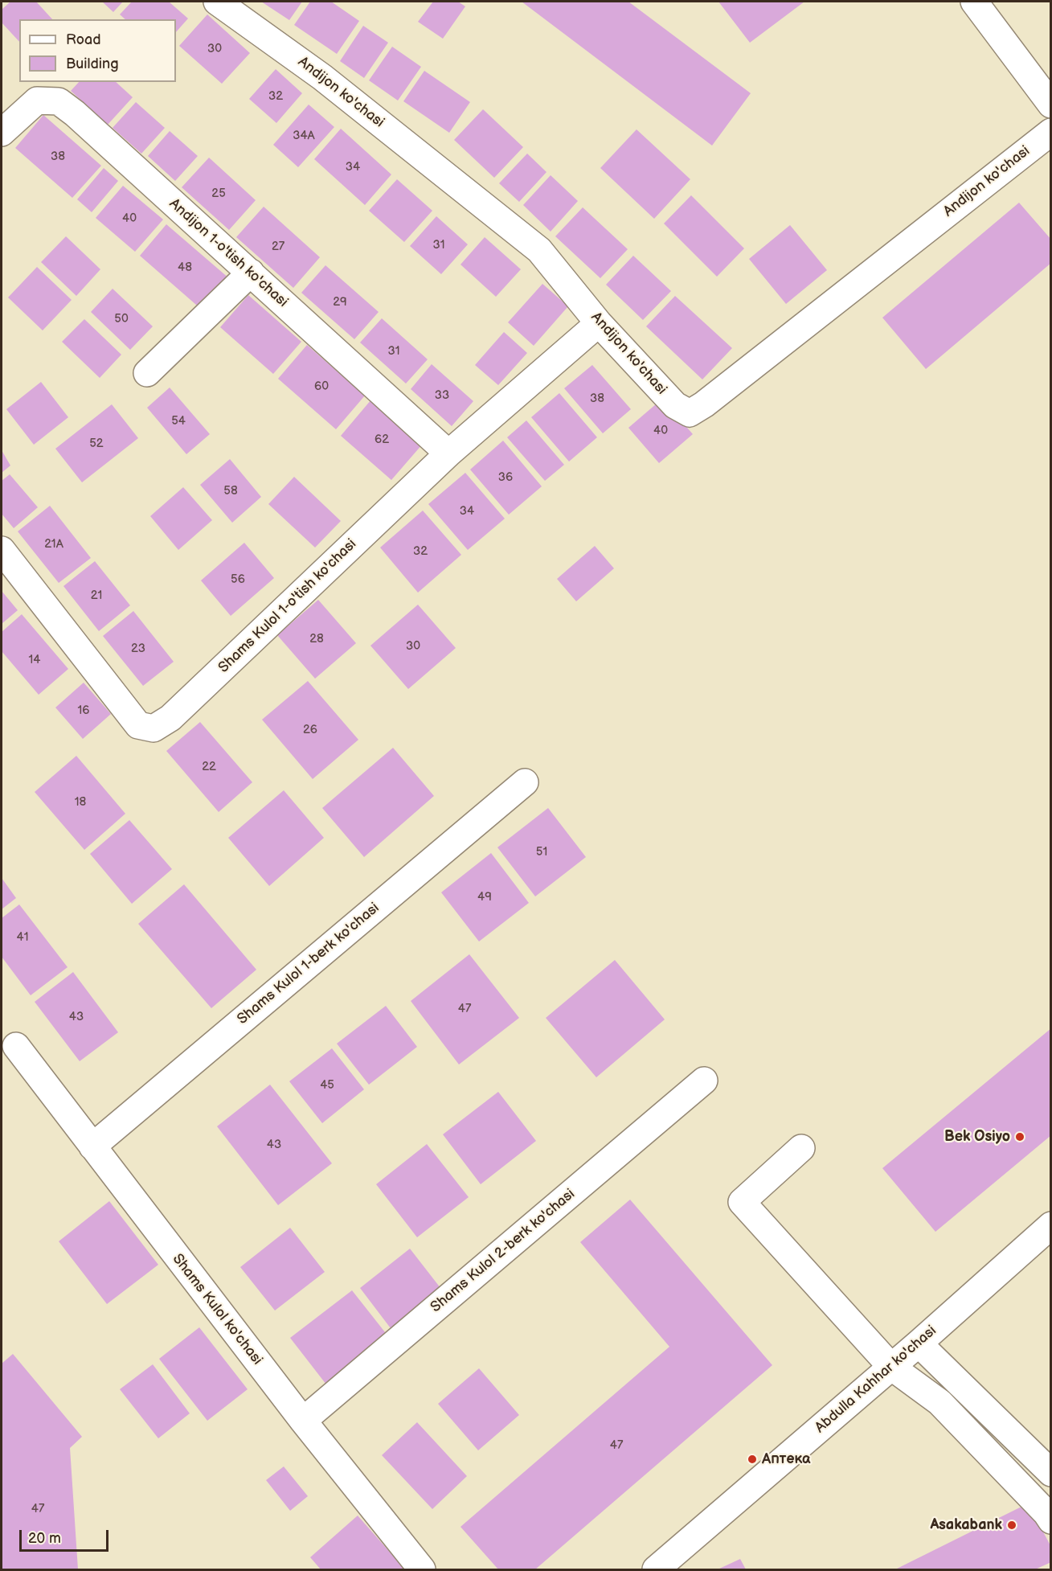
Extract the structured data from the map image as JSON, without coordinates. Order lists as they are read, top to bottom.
{
  "streets": {
    "street": [
      "Andijon ko'chasi",
      "Andijon 1-o'tish ko'chasi",
      "Shams Kulol 1-o'tish ko'chasi",
      "Shams Kulol 1-berk ko'chasi",
      "Shams Kulol 2-berk ko'chasi",
      "Shams Kulol ko'chasi",
      "Abdulla Kahhar ko'chasi"
    ]
  },
  "crossings": [
    ["Andijon ko'chasi", "Shams Kulol 1-o'tish ko'chasi"],
    ["Andijon 1-o'tish ko'chasi", "Shams Kulol 1-o'tish ko'chasi"],
    ["Shams Kulol 1-berk ko'chasi", "Shams Kulol ko'chasi"],
    ["Shams Kulol 2-berk ko'chasi", "Shams Kulol ko'chasi"]
  ],
  "places": ["Bek Osiyo", "Аптека", "Asakabank"],
  "house_numbers": [
    "30",
    "32",
    "34A",
    "38",
    "34",
    "25",
    "40",
    "31",
    "27",
    "48",
    "29",
    "50",
    "31",
    "60",
    "33",
    "38",
    "54",
    "40",
    "62",
    "52",
    "36",
    "58",
    "34",
    "21A",
    "32",
    "56",
    "21",
    "28",
    "30",
    "23",
    "14",
    "16",
    "26",
    "22",
    "18",
    "51",
    "49",
    "41",
    "47",
    "43",
    "45",
    "43",
    "47",
    "47"
  ],
  "legend": ["Road", "Building"],
  "scale_bar": "20 m"
}
